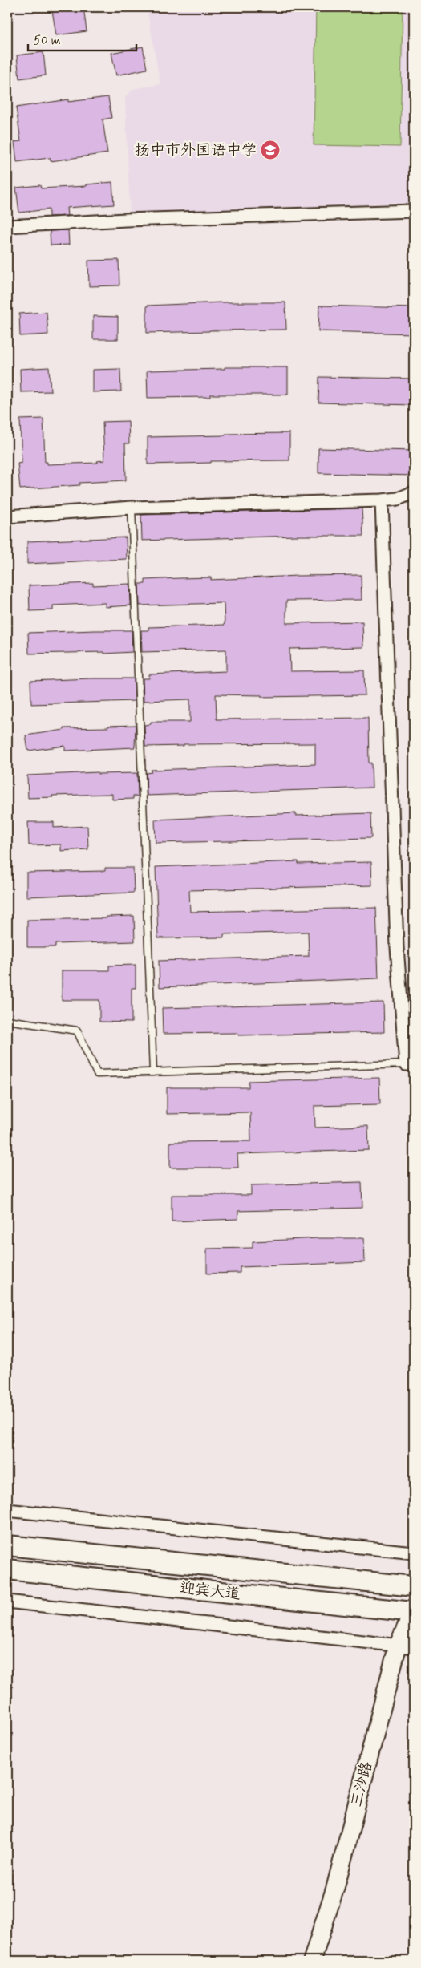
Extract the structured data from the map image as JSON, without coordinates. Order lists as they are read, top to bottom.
{
  "streets": {
    "main road": ["迎宾大道"],
    "street": ["三沙路"]
  },
  "crossings": [
    ["迎宾大道", "三沙路"]
  ],
  "places": {
    "school or university": ["扬中市外国语中学"]
  },
  "scale_bar": "50 m"
}
